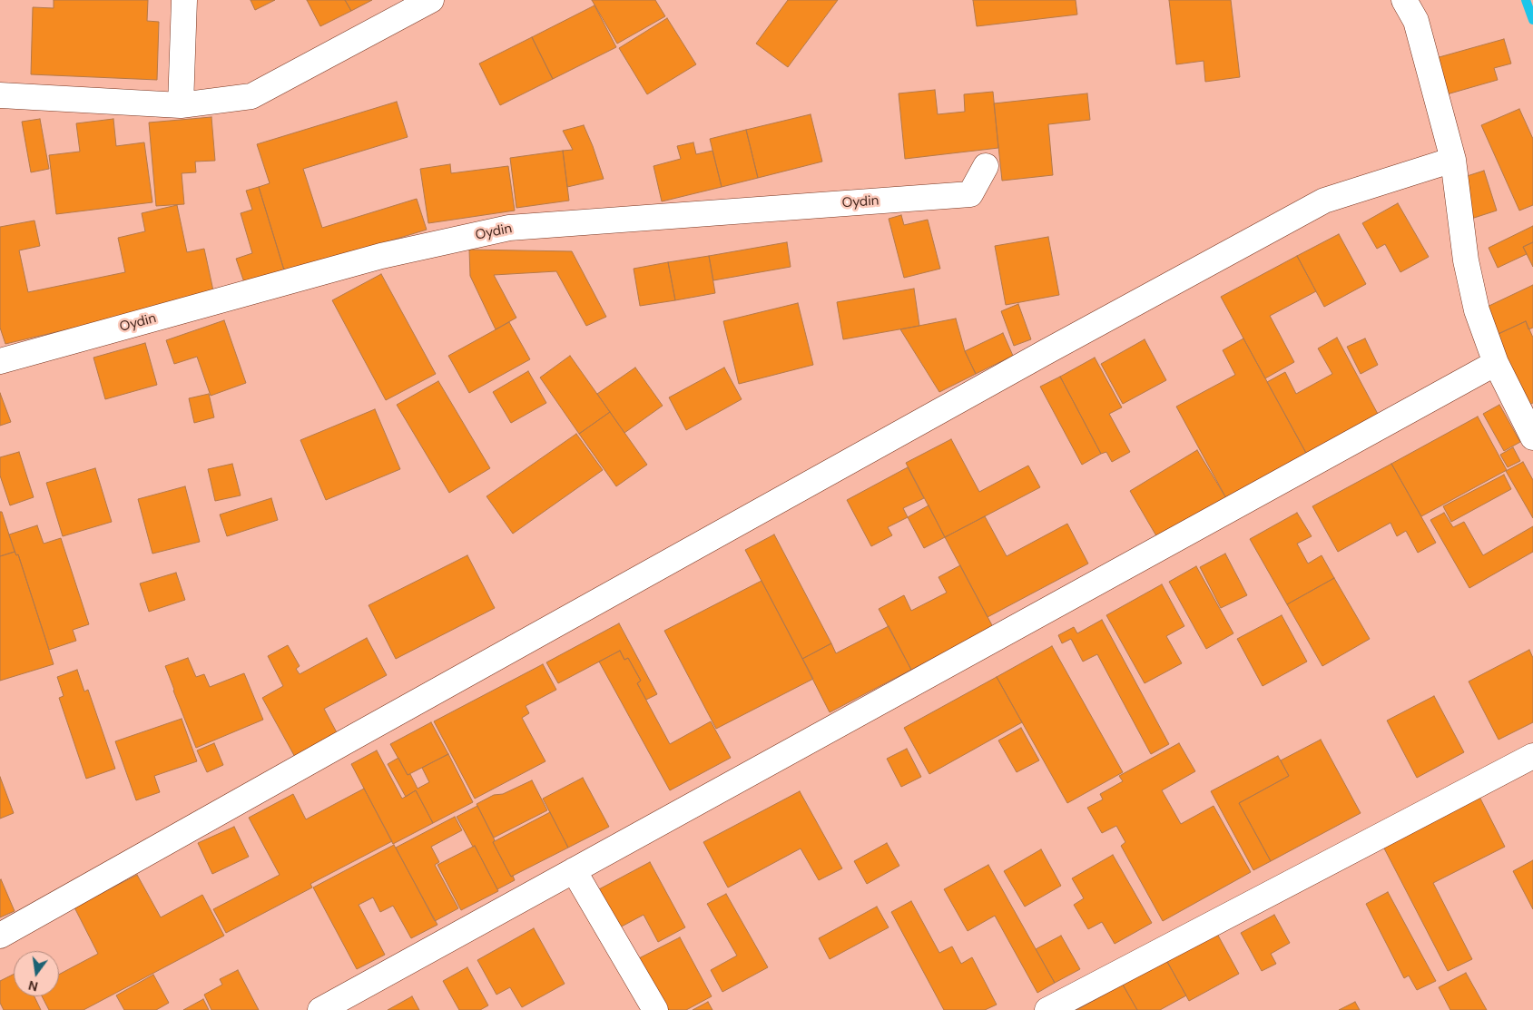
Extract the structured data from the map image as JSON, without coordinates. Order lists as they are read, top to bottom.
{
  "streets": {
    "street": ["Oydin"]
  },
  "north": "bottom"
}
